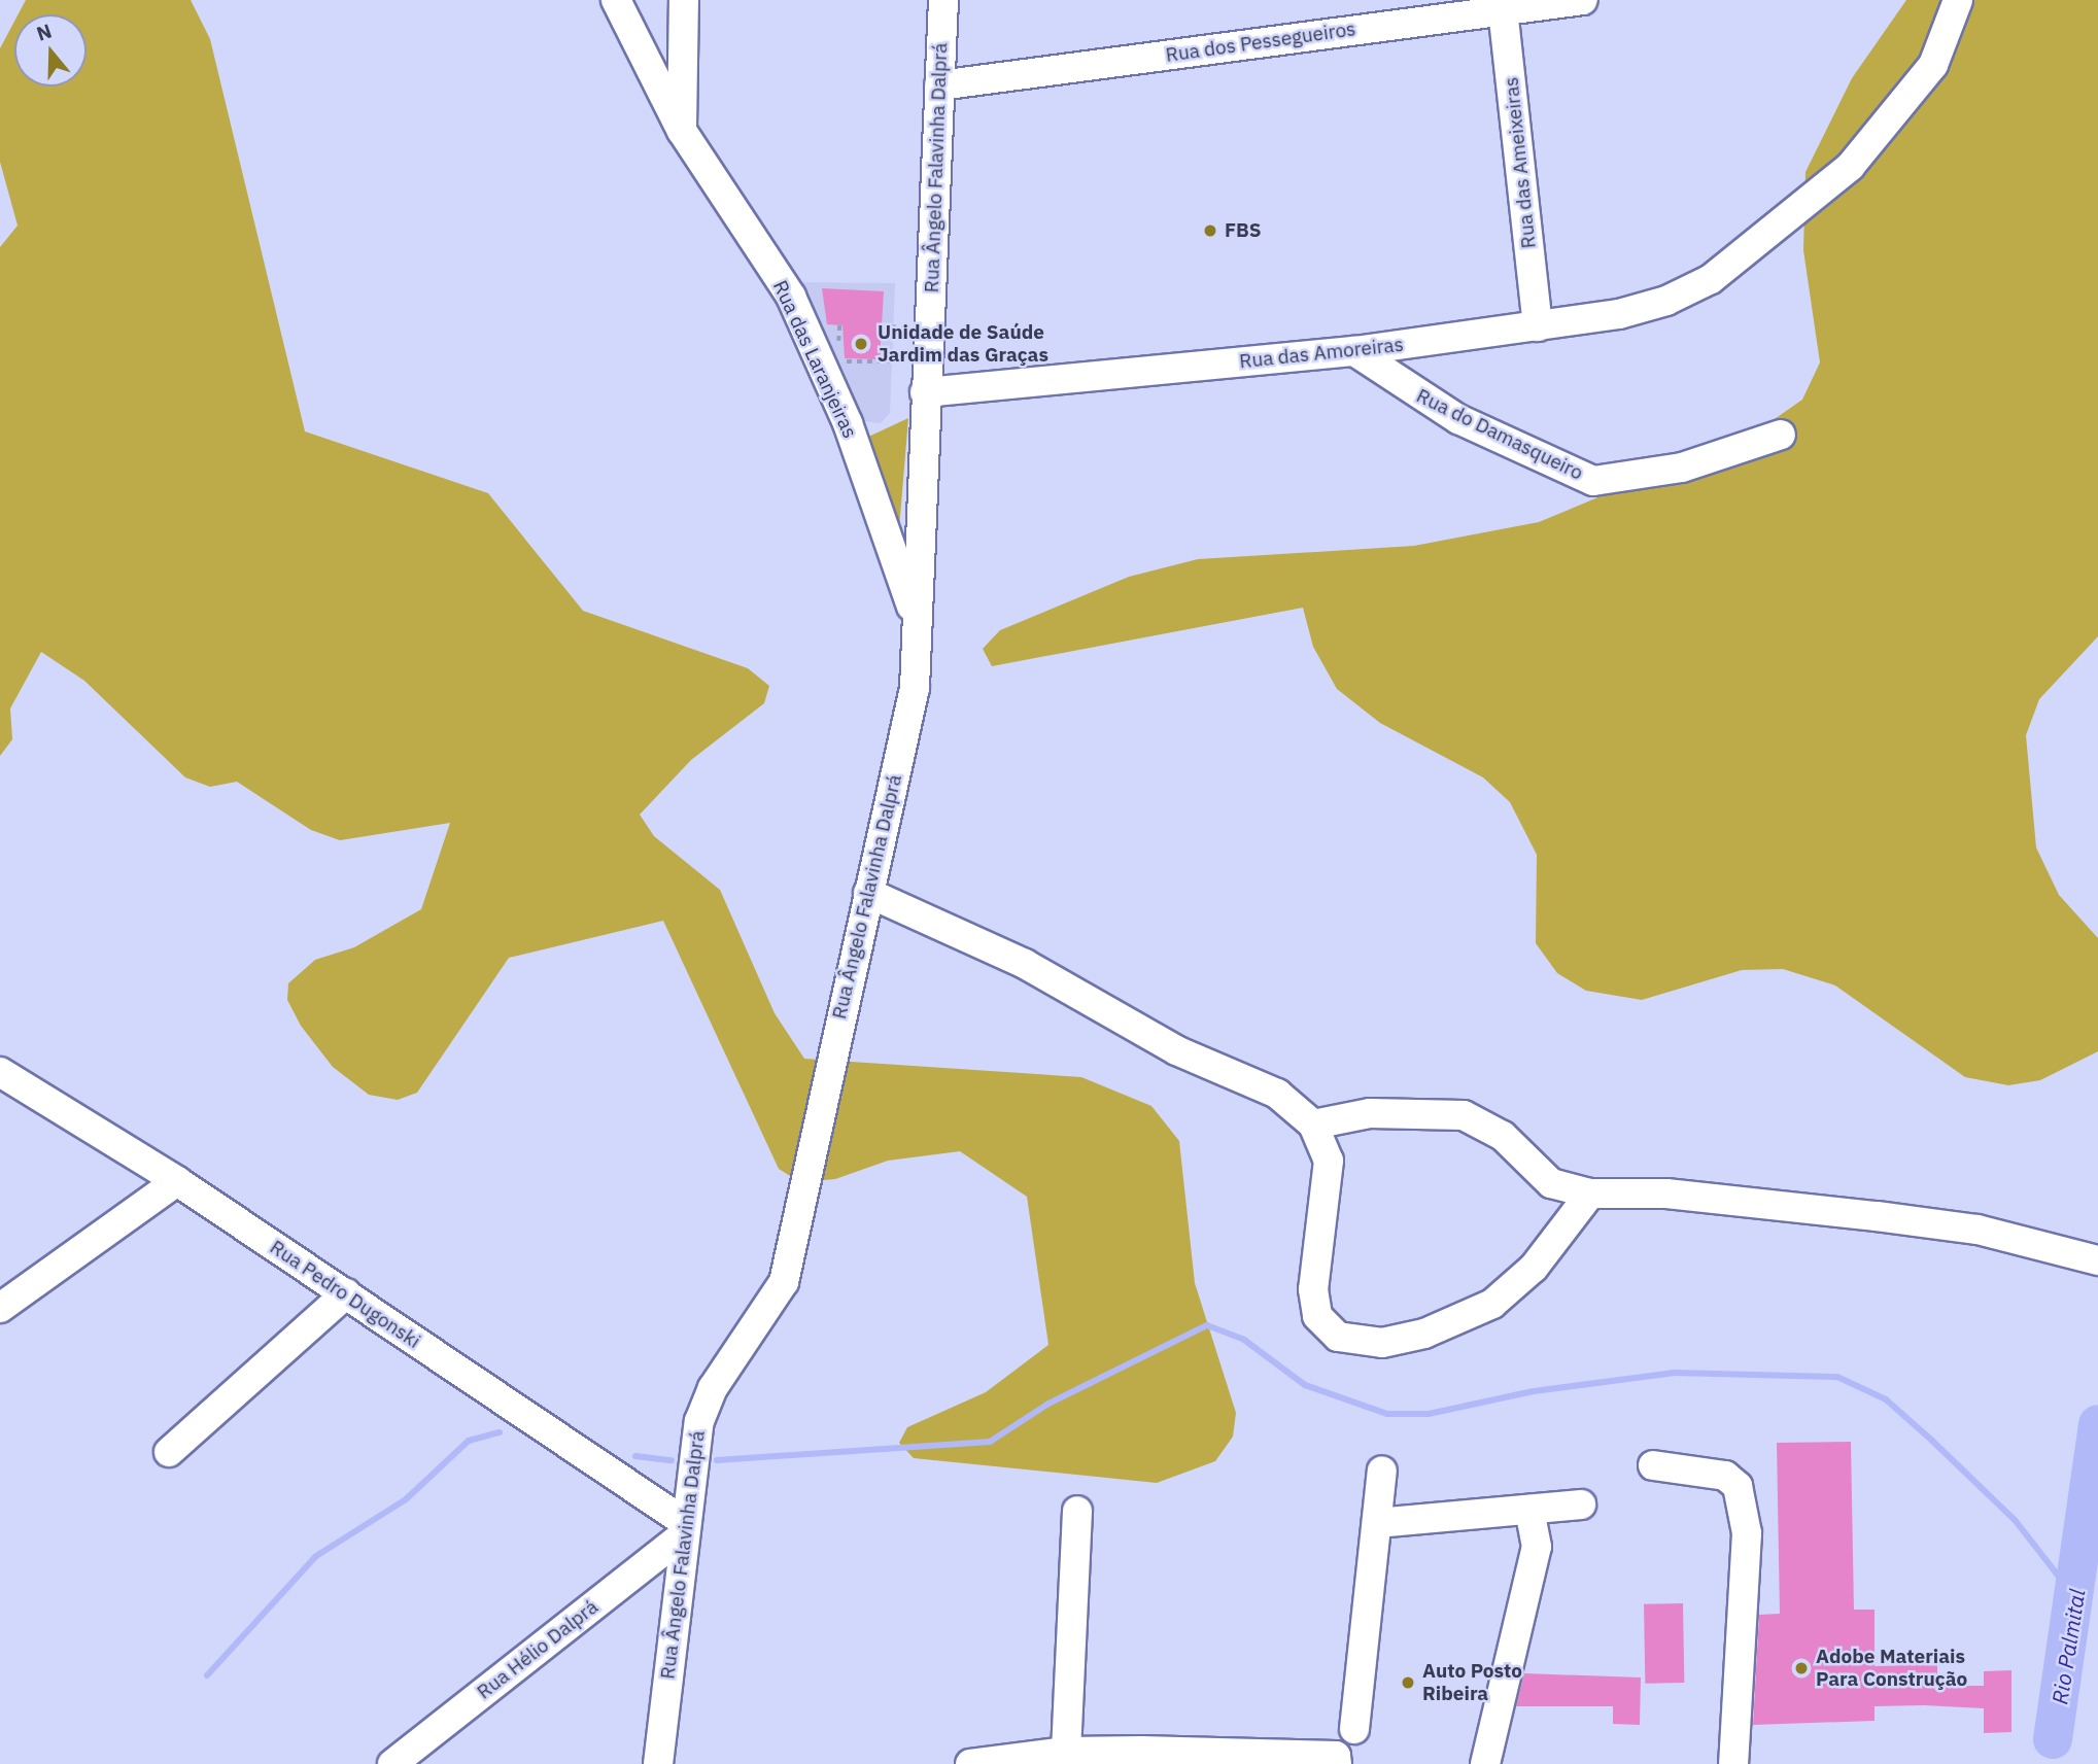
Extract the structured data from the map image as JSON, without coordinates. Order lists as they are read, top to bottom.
{
  "streets": {
    "street": [
      "Rua dos Pessegueiros",
      "Rua das Ameixeiras",
      "Rua Ângelo Falavinha Dalprá",
      "Rua das Amoreiras",
      "Rua das Laranjeiras",
      "Rua do Damasqueiro",
      "Rua Pedro Dugonski",
      "Rua Hélio Dalprá"
    ]
  },
  "crossings": [
    ["Rua dos Pessegueiros", "Rua das Ameixeiras"],
    ["Rua dos Pessegueiros", "Rua Ângelo Falavinha Dalprá"],
    ["Rua das Ameixeiras", "Rua das Amoreiras"],
    ["Rua Ângelo Falavinha Dalprá", "Rua das Amoreiras"],
    ["Rua Ângelo Falavinha Dalprá", "Rua das Laranjeiras"],
    ["Rua Ângelo Falavinha Dalprá", "Rua Pedro Dugonski"],
    ["Rua Ângelo Falavinha Dalprá", "Rua Hélio Dalprá"],
    ["Rua das Amoreiras", "Rua do Damasqueiro"],
    ["Rua Pedro Dugonski", "Rua Hélio Dalprá"]
  ],
  "water": ["Rio Palmital"],
  "places": [
    "FBS",
    "Unidade de Saúde Jardim das Graças",
    "Adobe Materiais Para Construção",
    "Auto Posto Ribeira"
  ],
  "north": "top"
}
